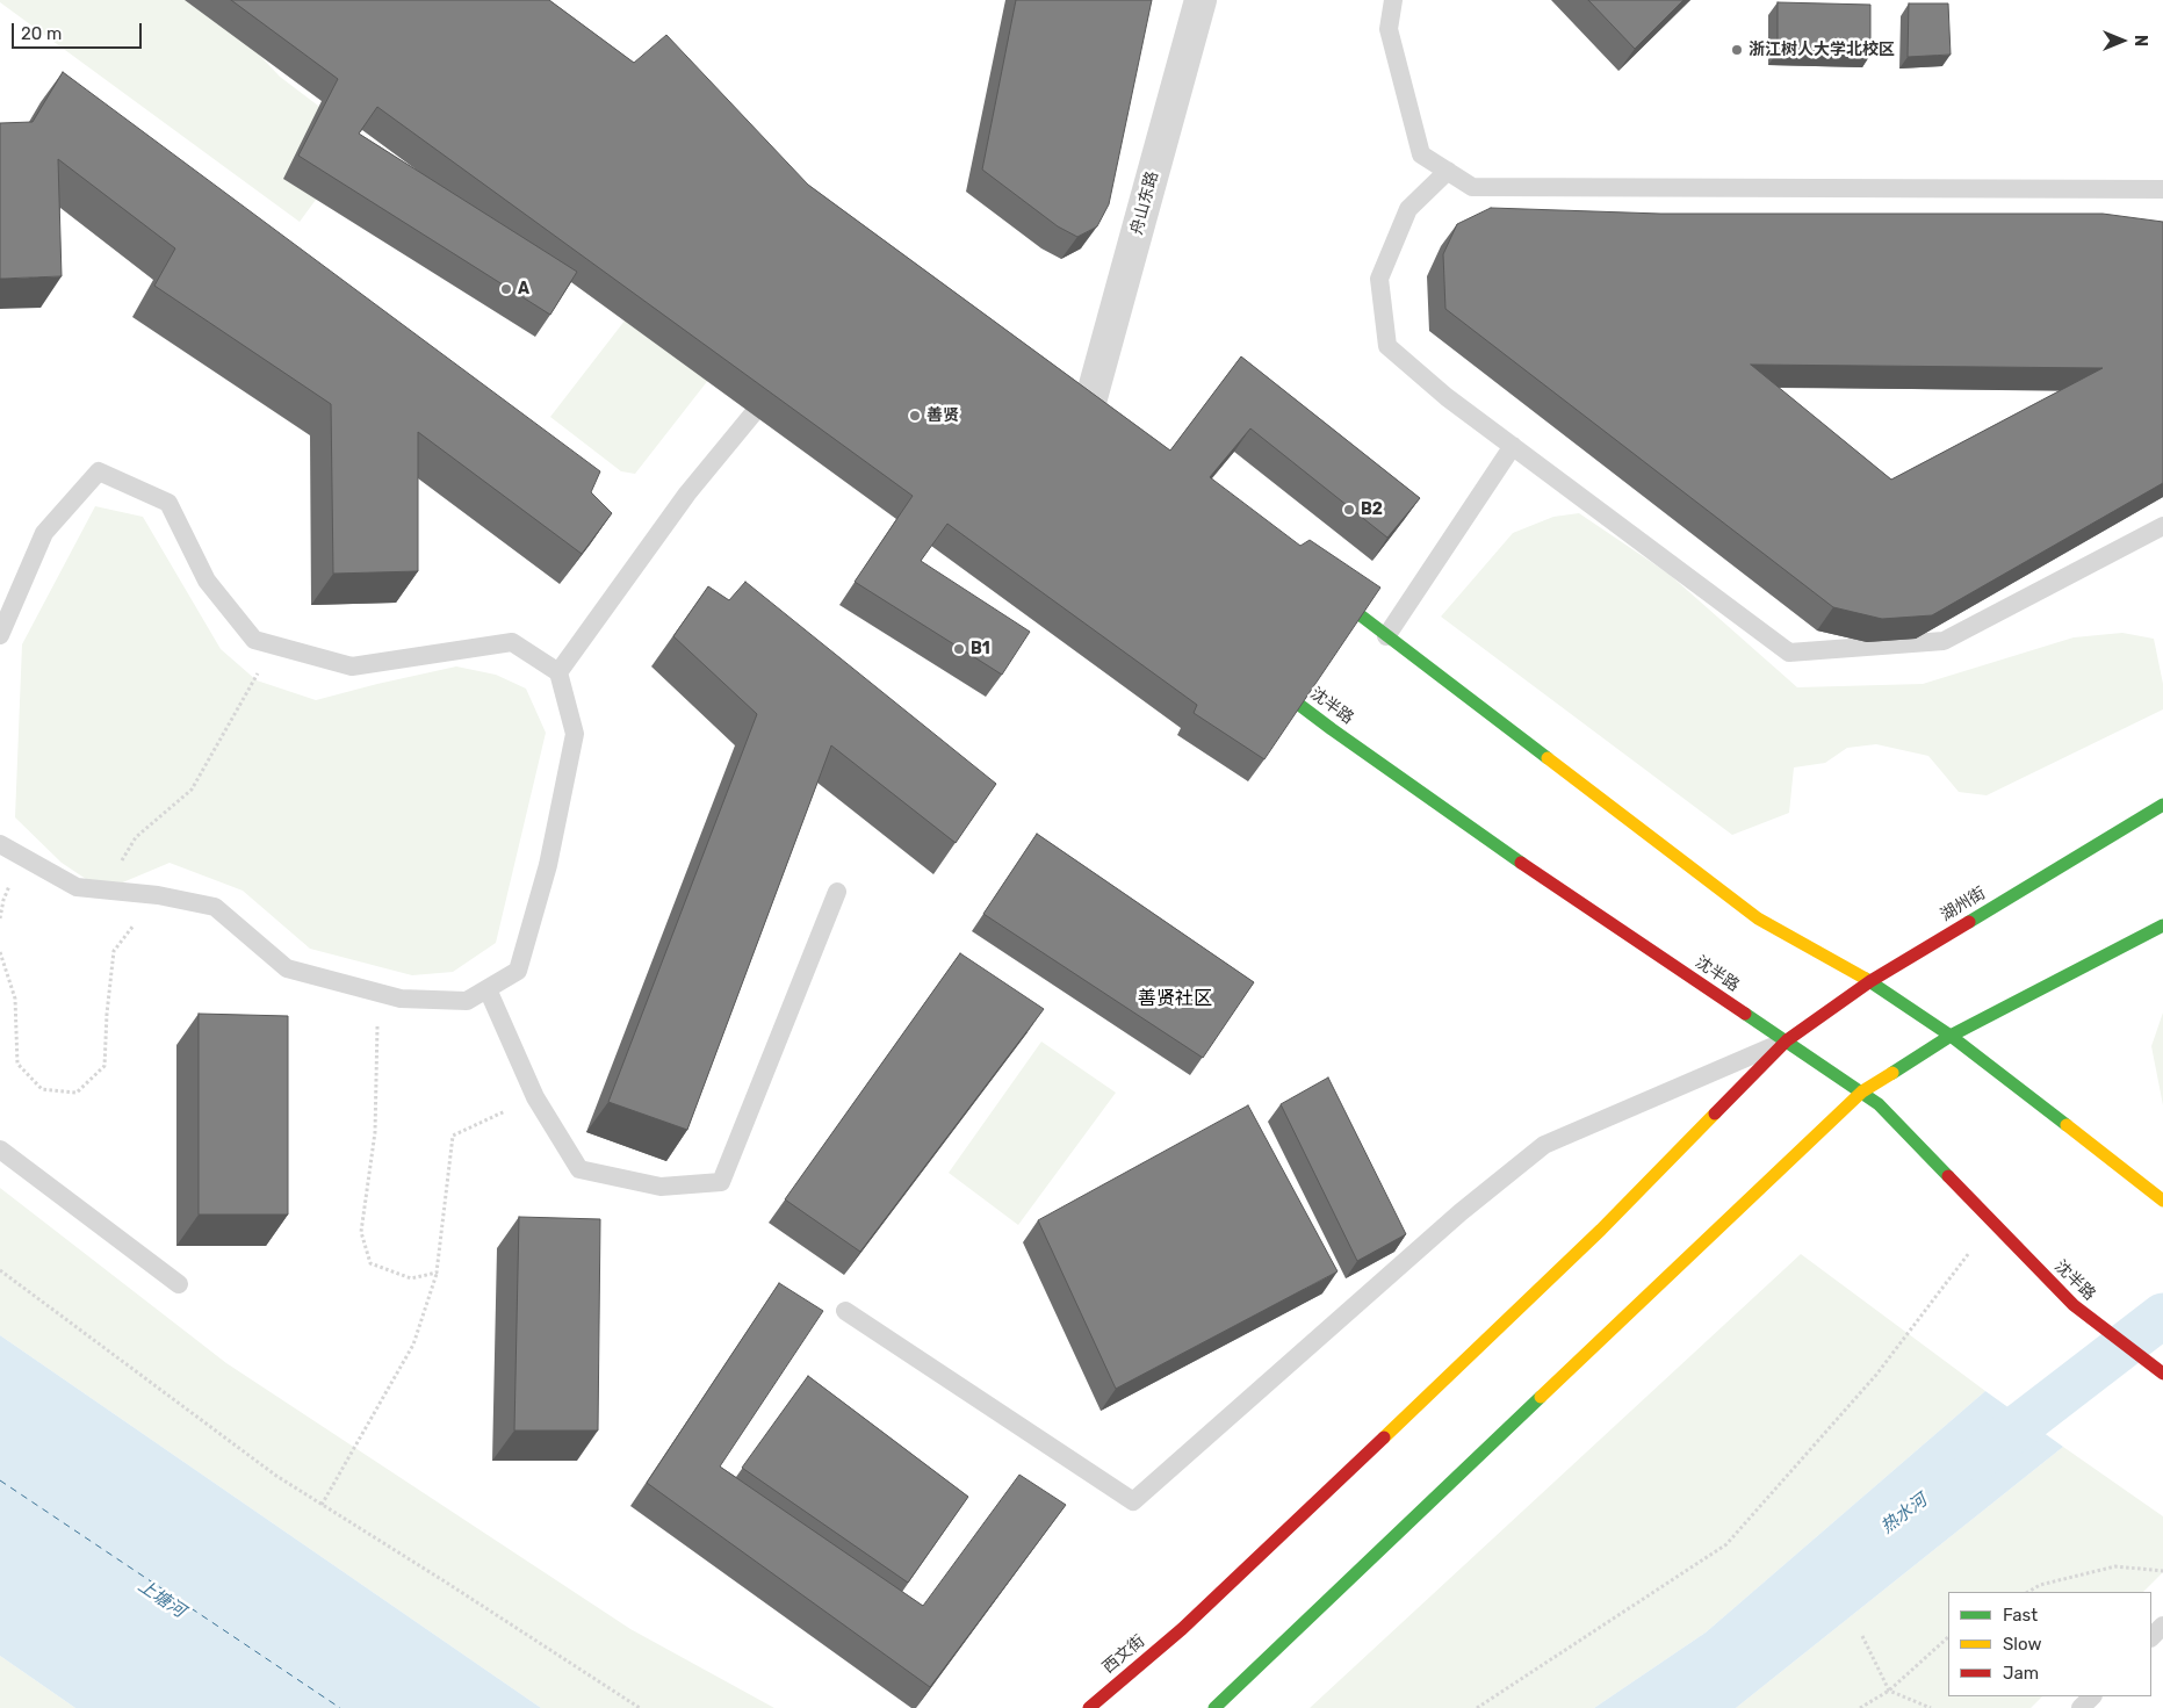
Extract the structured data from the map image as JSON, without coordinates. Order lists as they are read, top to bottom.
{
  "streets": {
    "main road": ["沈半路", "湖州街", "西文街"],
    "street": ["舟山东路"]
  },
  "crossings": [
    ["沈半路", "湖州街"],
    ["沈半路", "西文街"],
    ["湖州街", "西文街"]
  ],
  "districts": ["善贤社区"],
  "water": ["热水河", "上塘河"],
  "places": [
    "浙江树人大学北校区",
    "A",
    "善贤",
    "B2",
    "B1"
  ],
  "legend": ["Fast", "Slow", "Jam"],
  "scale_bar": "20 m",
  "north": "right"
}
